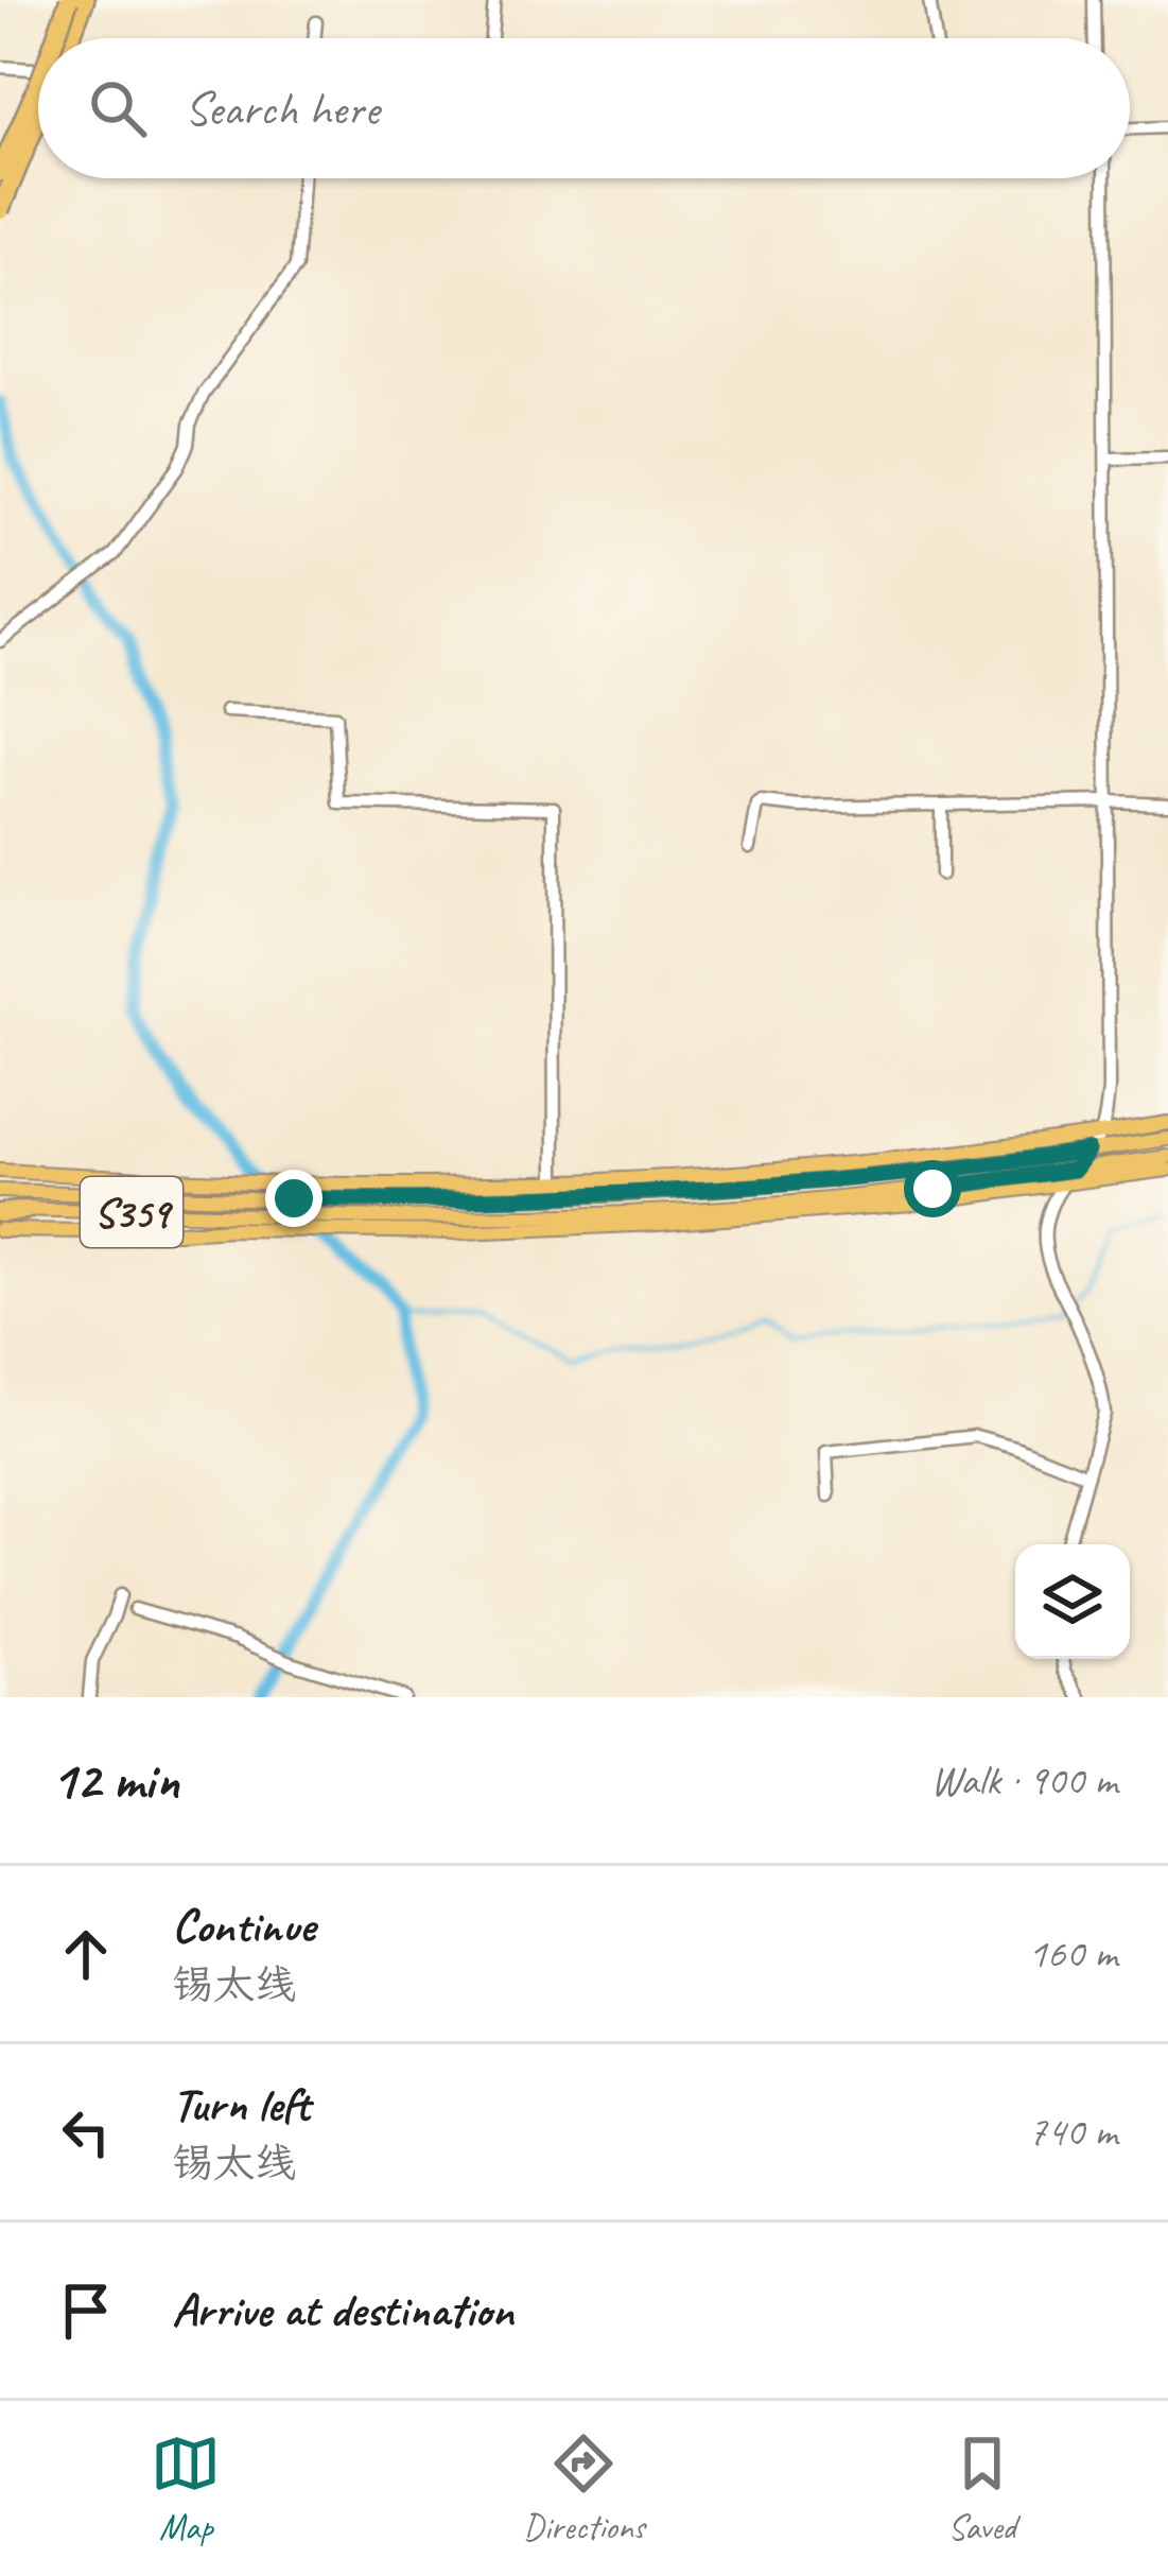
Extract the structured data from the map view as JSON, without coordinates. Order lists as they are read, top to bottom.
{
  "streets": {
    "main road": ["S359"]
  },
  "page": {
    "search": "Search here",
    "heading": ["12 min", "Walk · 900 m"],
    "list": [
      ["Continue", "锡太线", "160 m"],
      ["Turn left", "锡太线", "740 m"],
      "Arrive at destination"
    ],
    "nav": ["Map", "Directions", "Saved"]
  }
}
